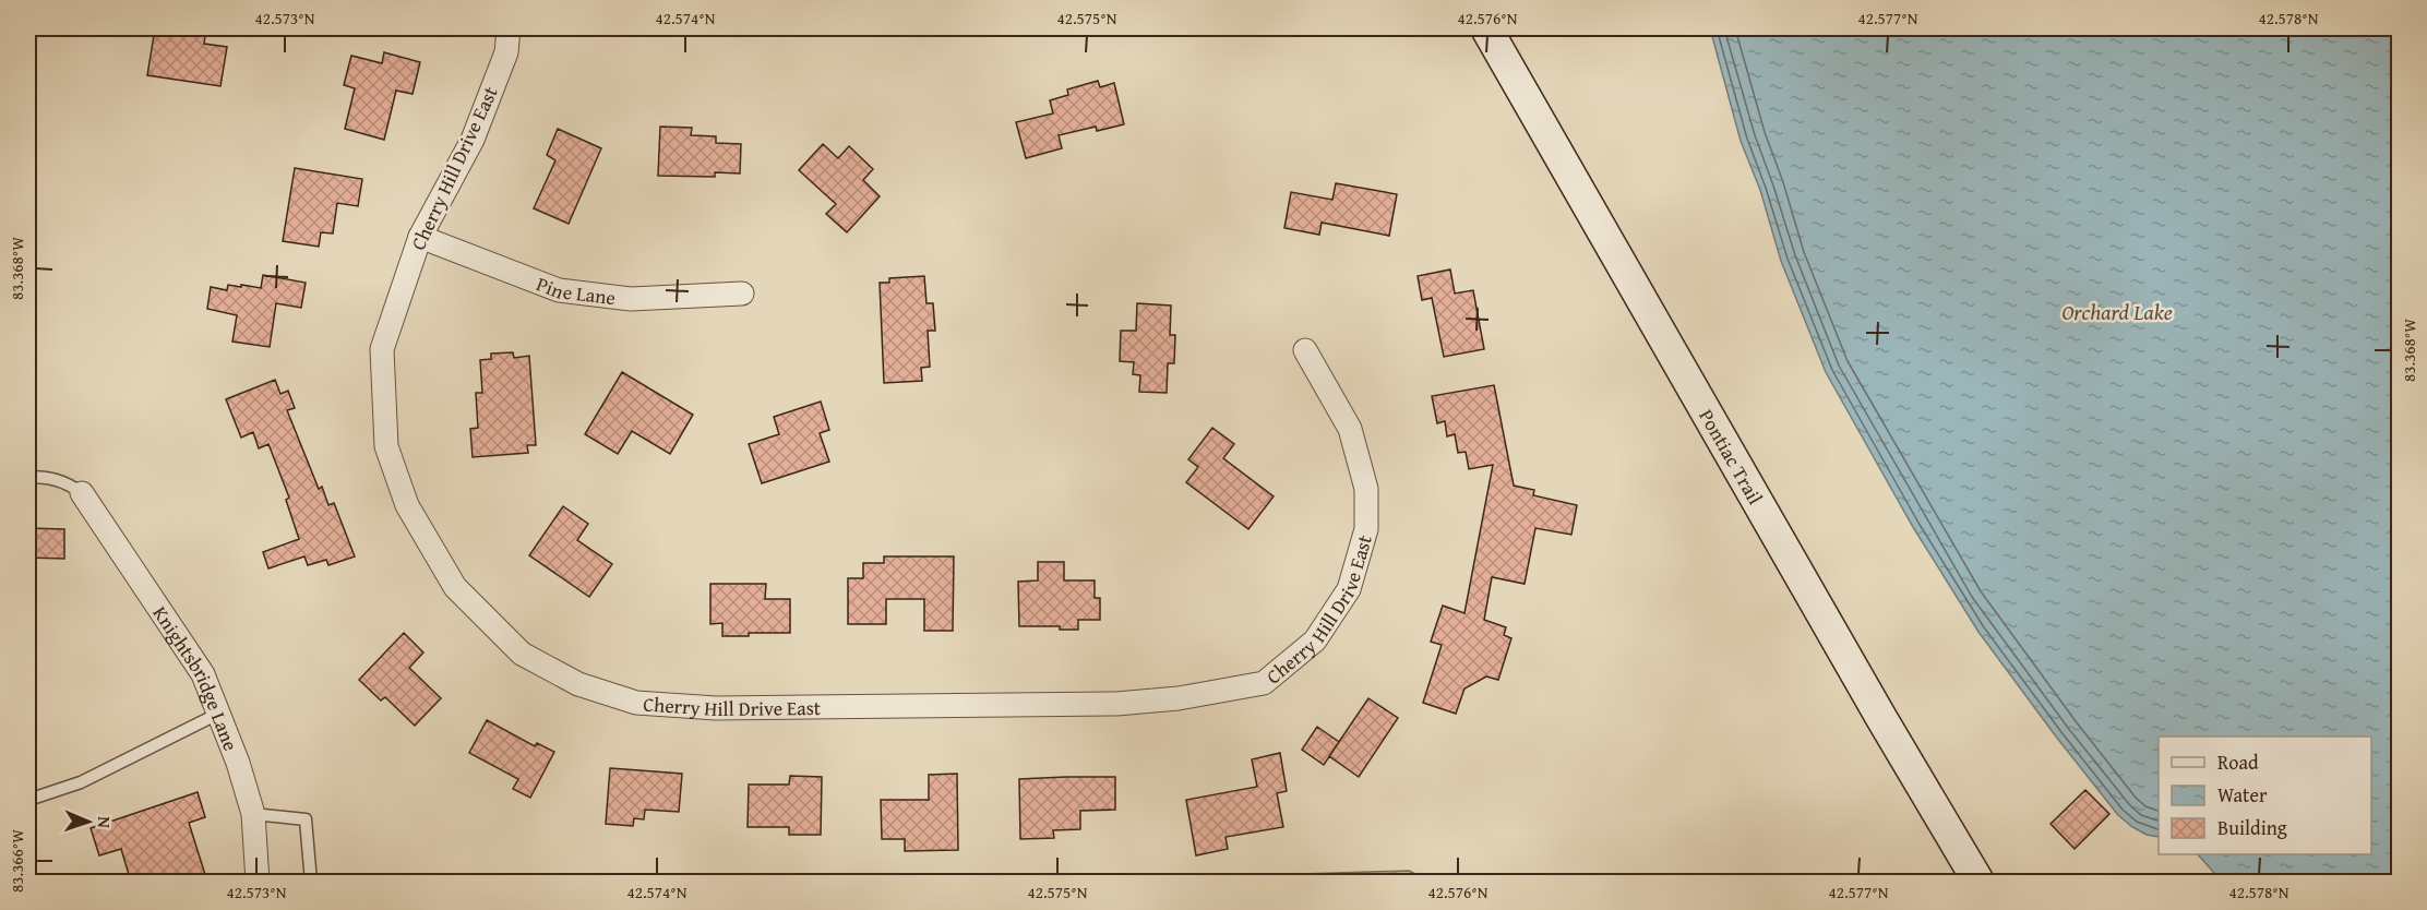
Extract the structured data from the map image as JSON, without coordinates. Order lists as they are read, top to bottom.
{
  "streets": {
    "main road": ["Pontiac Trail"],
    "street": ["Cherry Hill Drive East", "Pine Lane", "Knightsbridge Lane"]
  },
  "crossings": [
    ["Cherry Hill Drive East", "Pine Lane"]
  ],
  "water": ["Orchard Lake"],
  "legend": ["Road", "Water", "Building"],
  "north": "right",
  "coordinates": [
    "42.573°N",
    "42.574°N",
    "42.575°N",
    "42.576°N",
    "42.577°N",
    "42.578°N",
    "83.368°W",
    "83.366°W"
  ]
}
